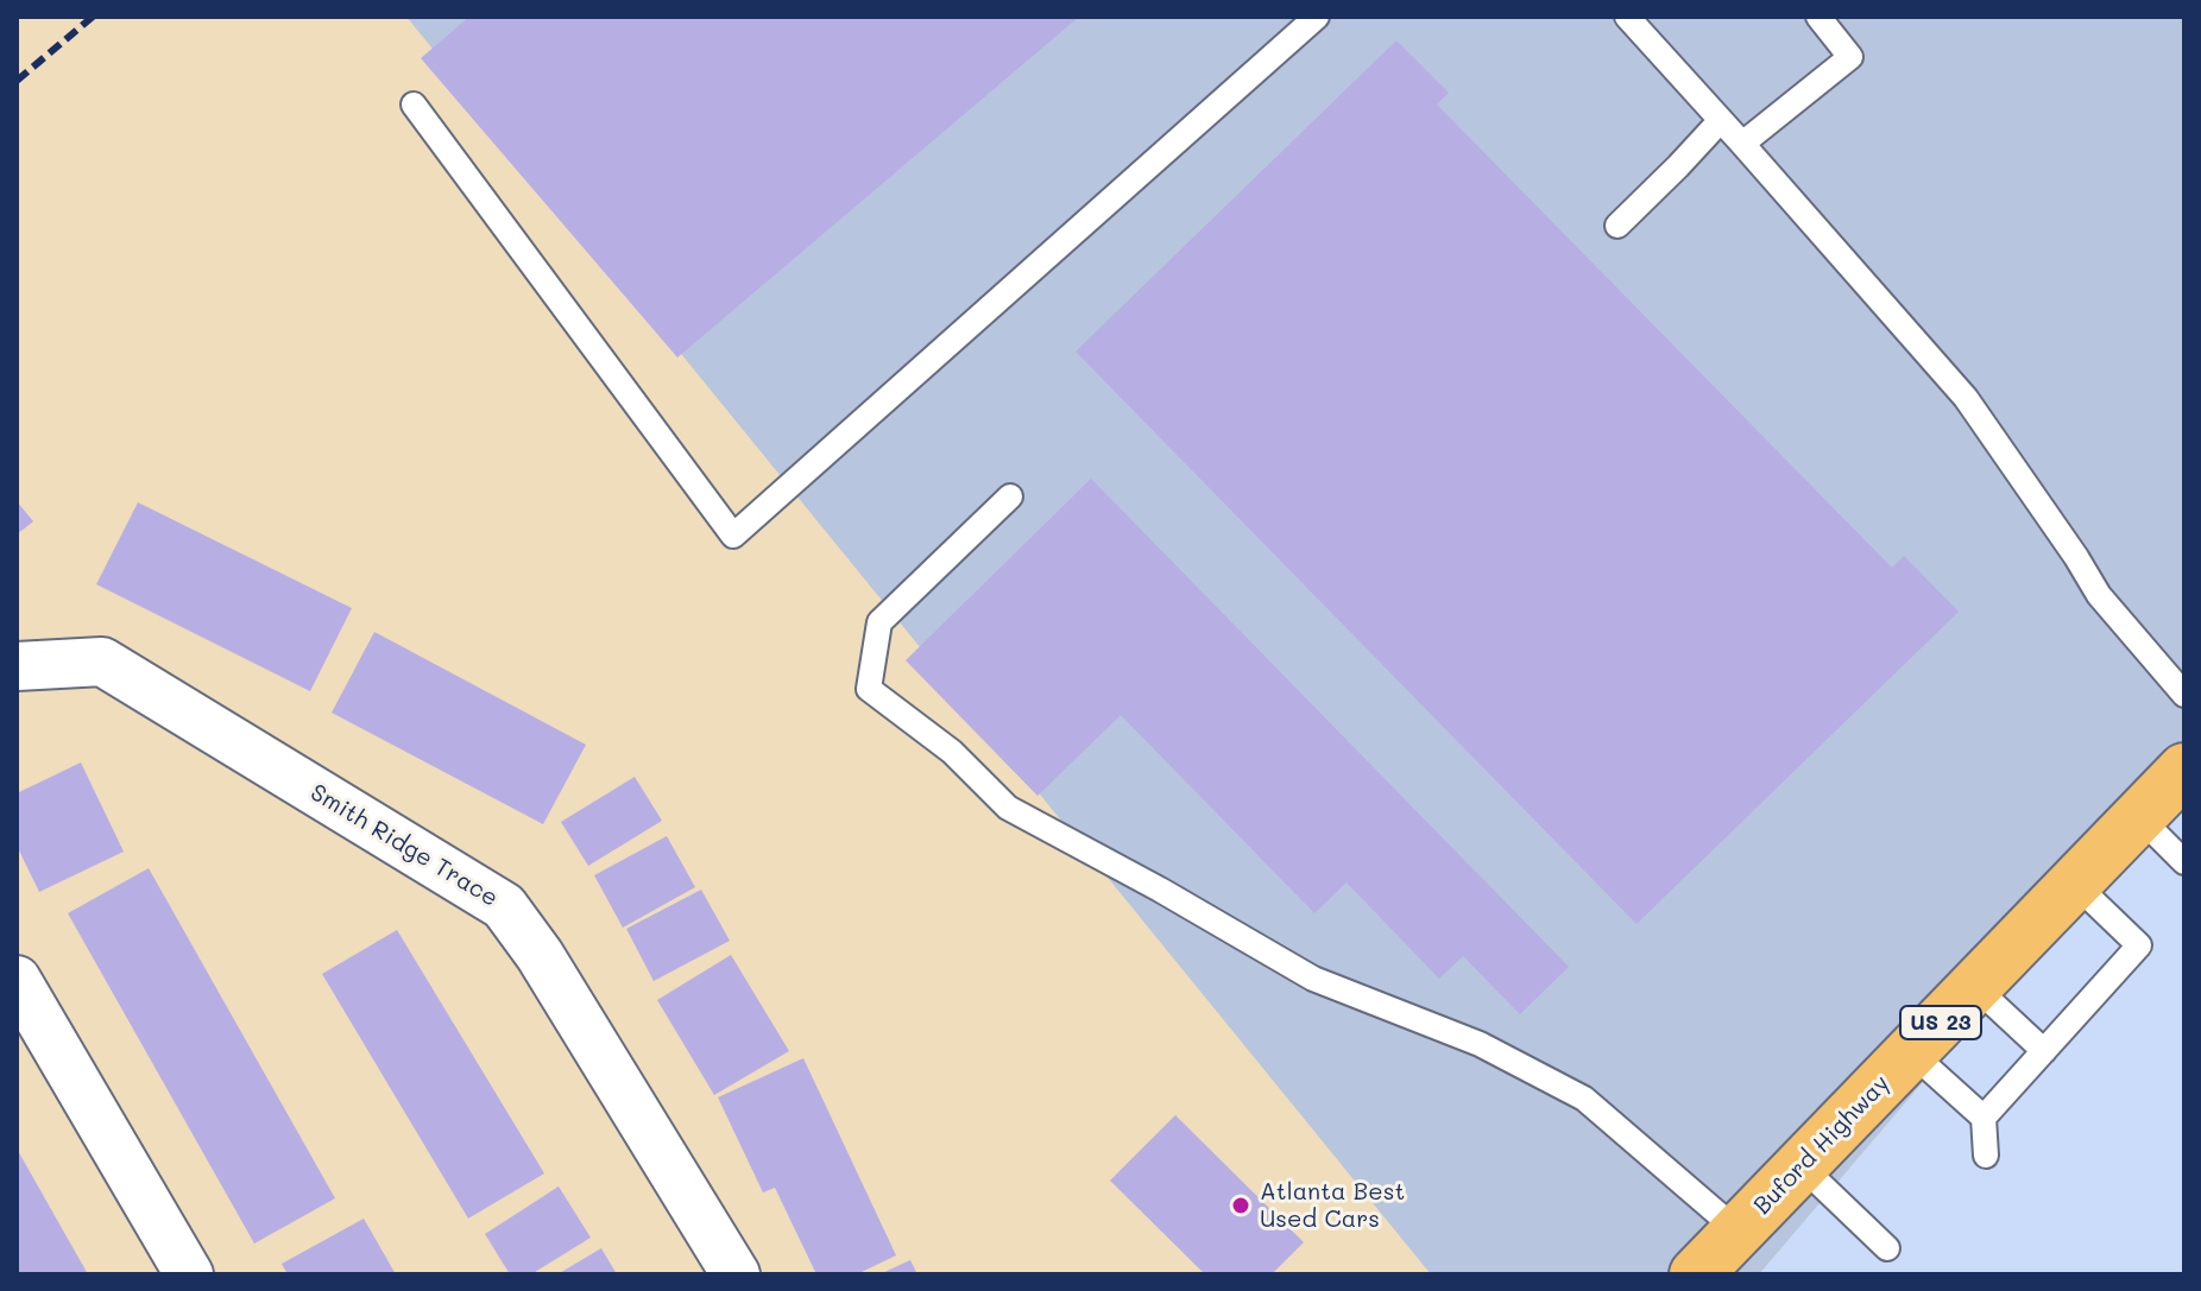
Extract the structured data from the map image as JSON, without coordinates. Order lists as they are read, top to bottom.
{
  "streets": {
    "main road": ["US 23", "Buford Highway"],
    "street": ["Smith Ridge Trace"]
  },
  "places": ["Atlanta Best Used Cars"]
}
